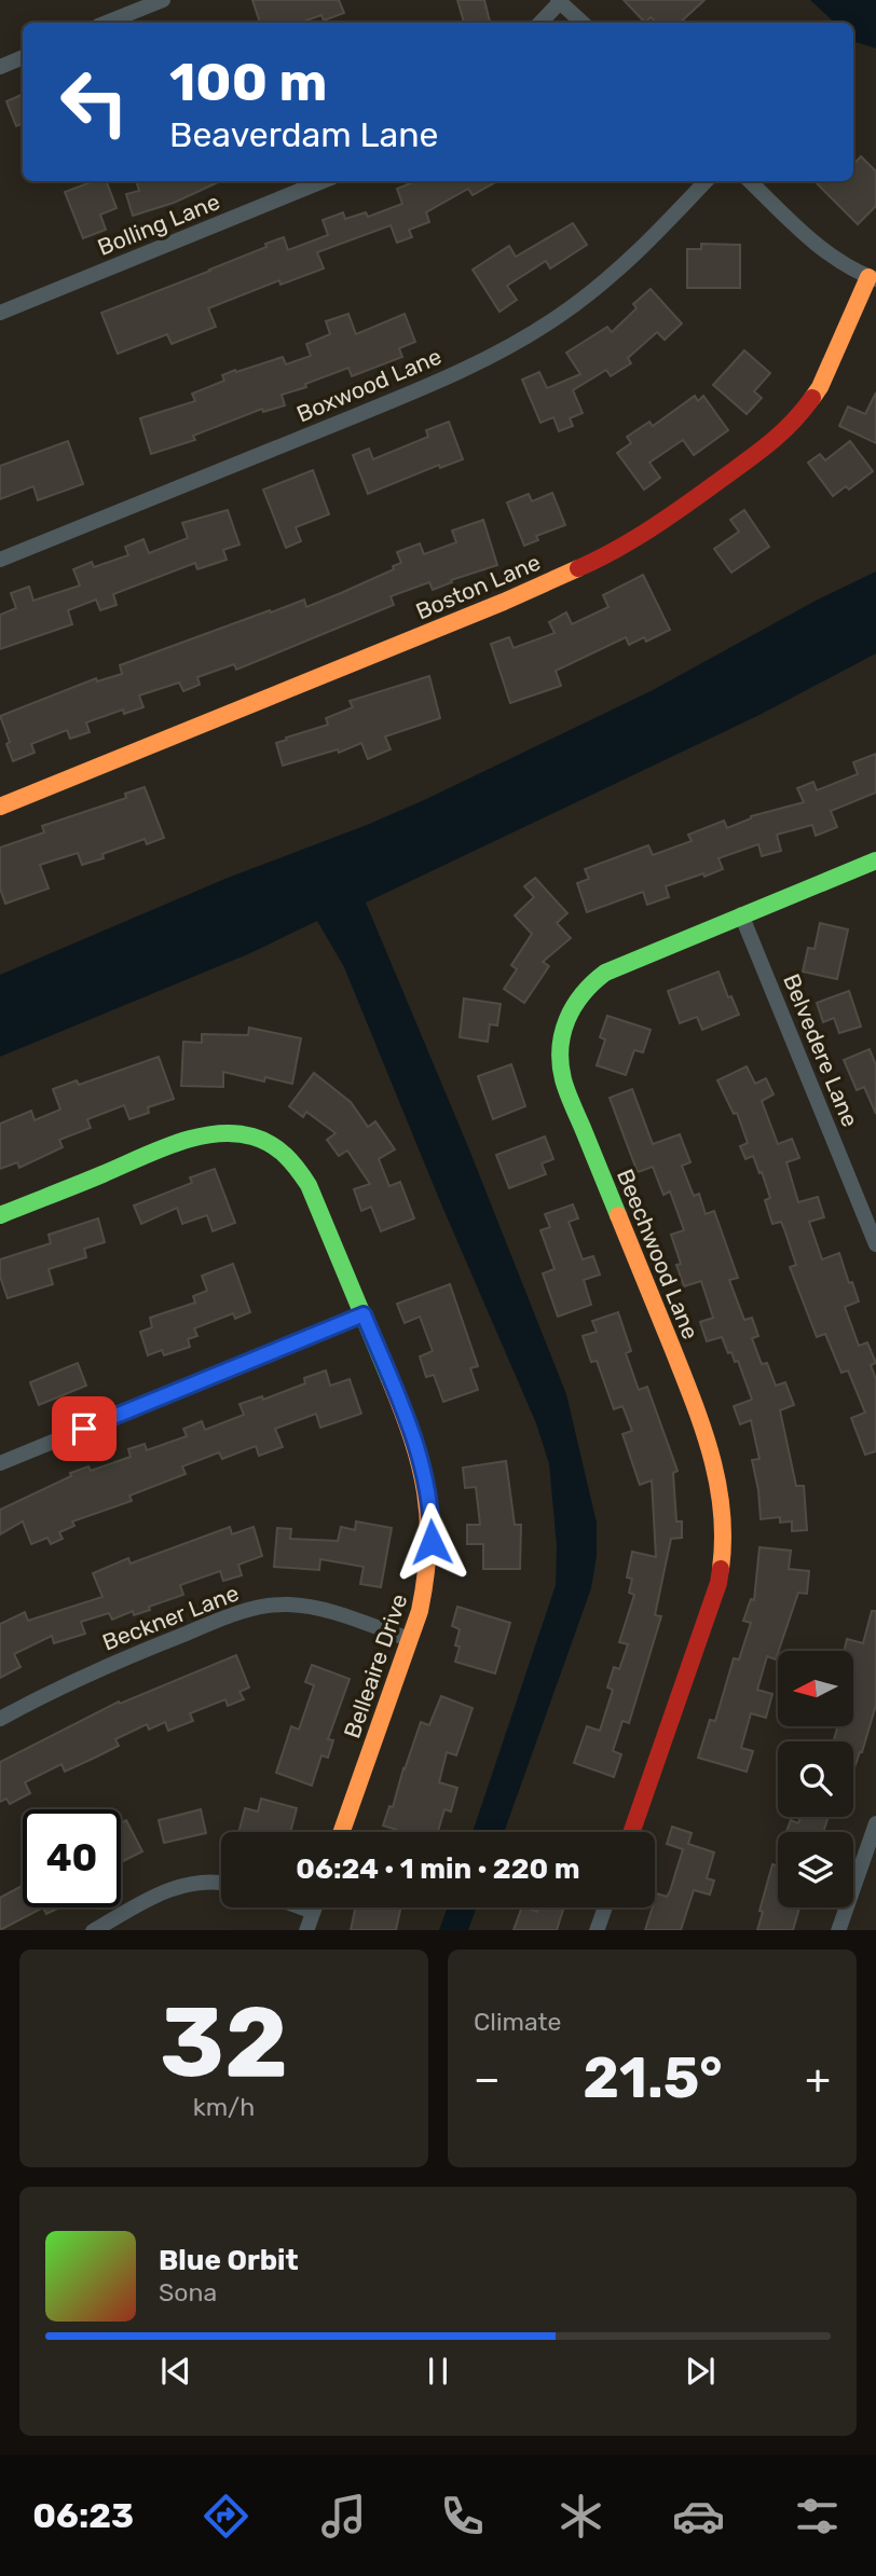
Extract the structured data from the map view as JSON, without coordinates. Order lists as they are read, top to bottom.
{
  "streets": {
    "street": [
      "Bolling Lane",
      "Boxwood Lane",
      "Boston Lane",
      "Belvedere Lane",
      "Beechwood Lane",
      "Beckner Lane",
      "Belleaire Drive"
    ]
  },
  "crossings": [
    ["Belvedere Lane", "Beechwood Lane"],
    ["Beckner Lane", "Belleaire Drive"]
  ],
  "north": "left",
  "page": {
    "turn": ["100 m", "Beaverdam Lane"],
    "limit": "40",
    "trip": "06:24 · 1 min · 220 m",
    "tile": [
      ["32", "km/h"],
      "Climate"
    ],
    "heat": ["−", "21.5°", "+"],
    "song": ["Blue Orbit", "Sona"],
    "tabs": "06:23"
  }
}
